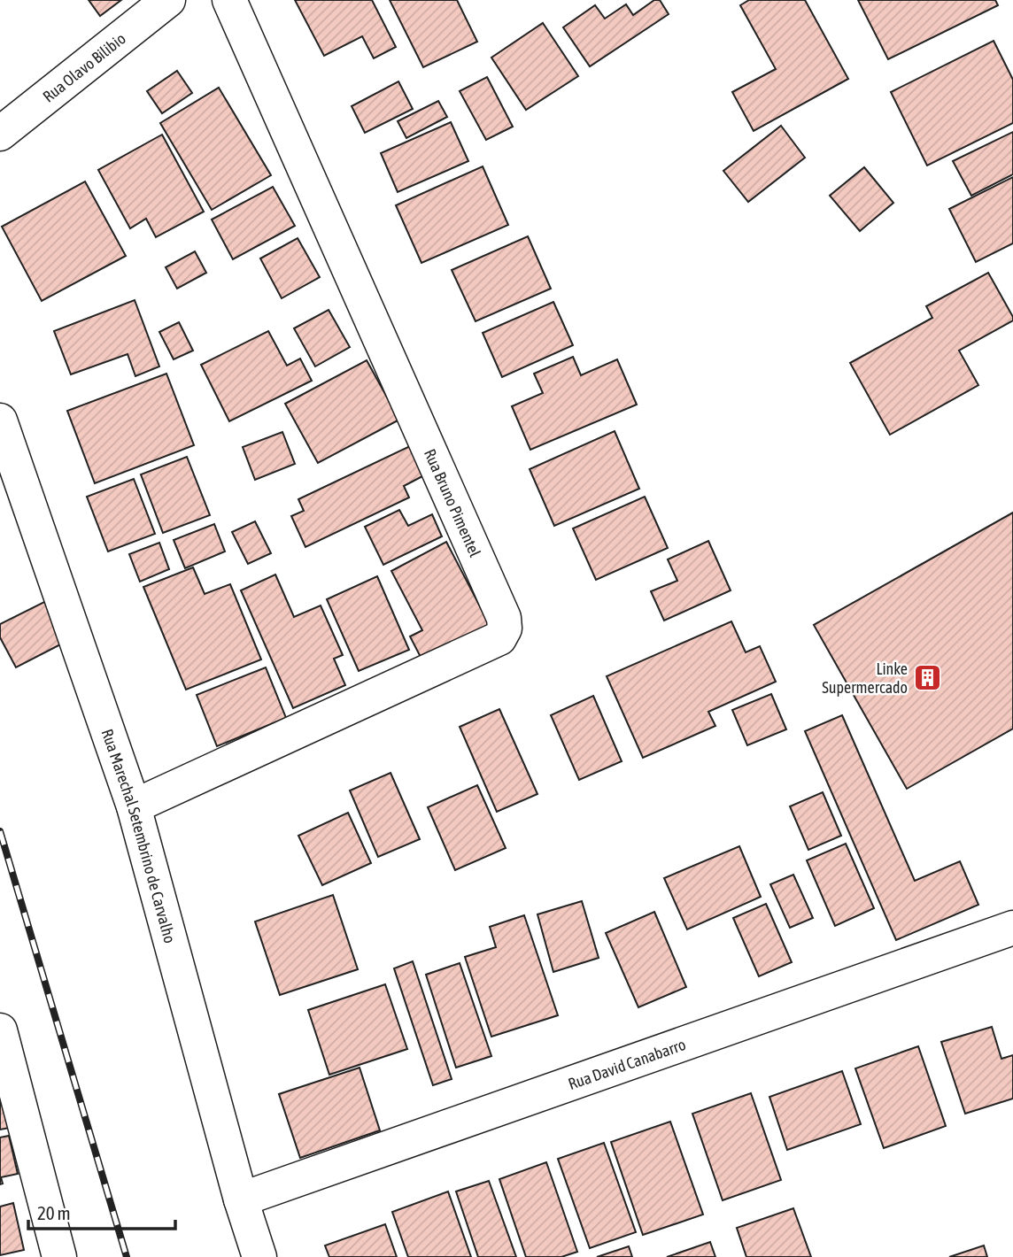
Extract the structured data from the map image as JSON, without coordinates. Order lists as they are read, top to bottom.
{
  "streets": {
    "street": [
      "Rua Olavo Bilibio",
      "Rua Bruno Pimentel",
      "Rua Marechal Setembrino de Carvalho",
      "Rua David Canabarro"
    ]
  },
  "crossings": [
    ["Rua Bruno Pimentel", "Rua Marechal Setembrino de Carvalho"],
    ["Rua Marechal Setembrino de Carvalho", "Rua David Canabarro"]
  ],
  "places": {
    "building": ["Linke Supermercado"]
  },
  "scale_bar": "20 m"
}
